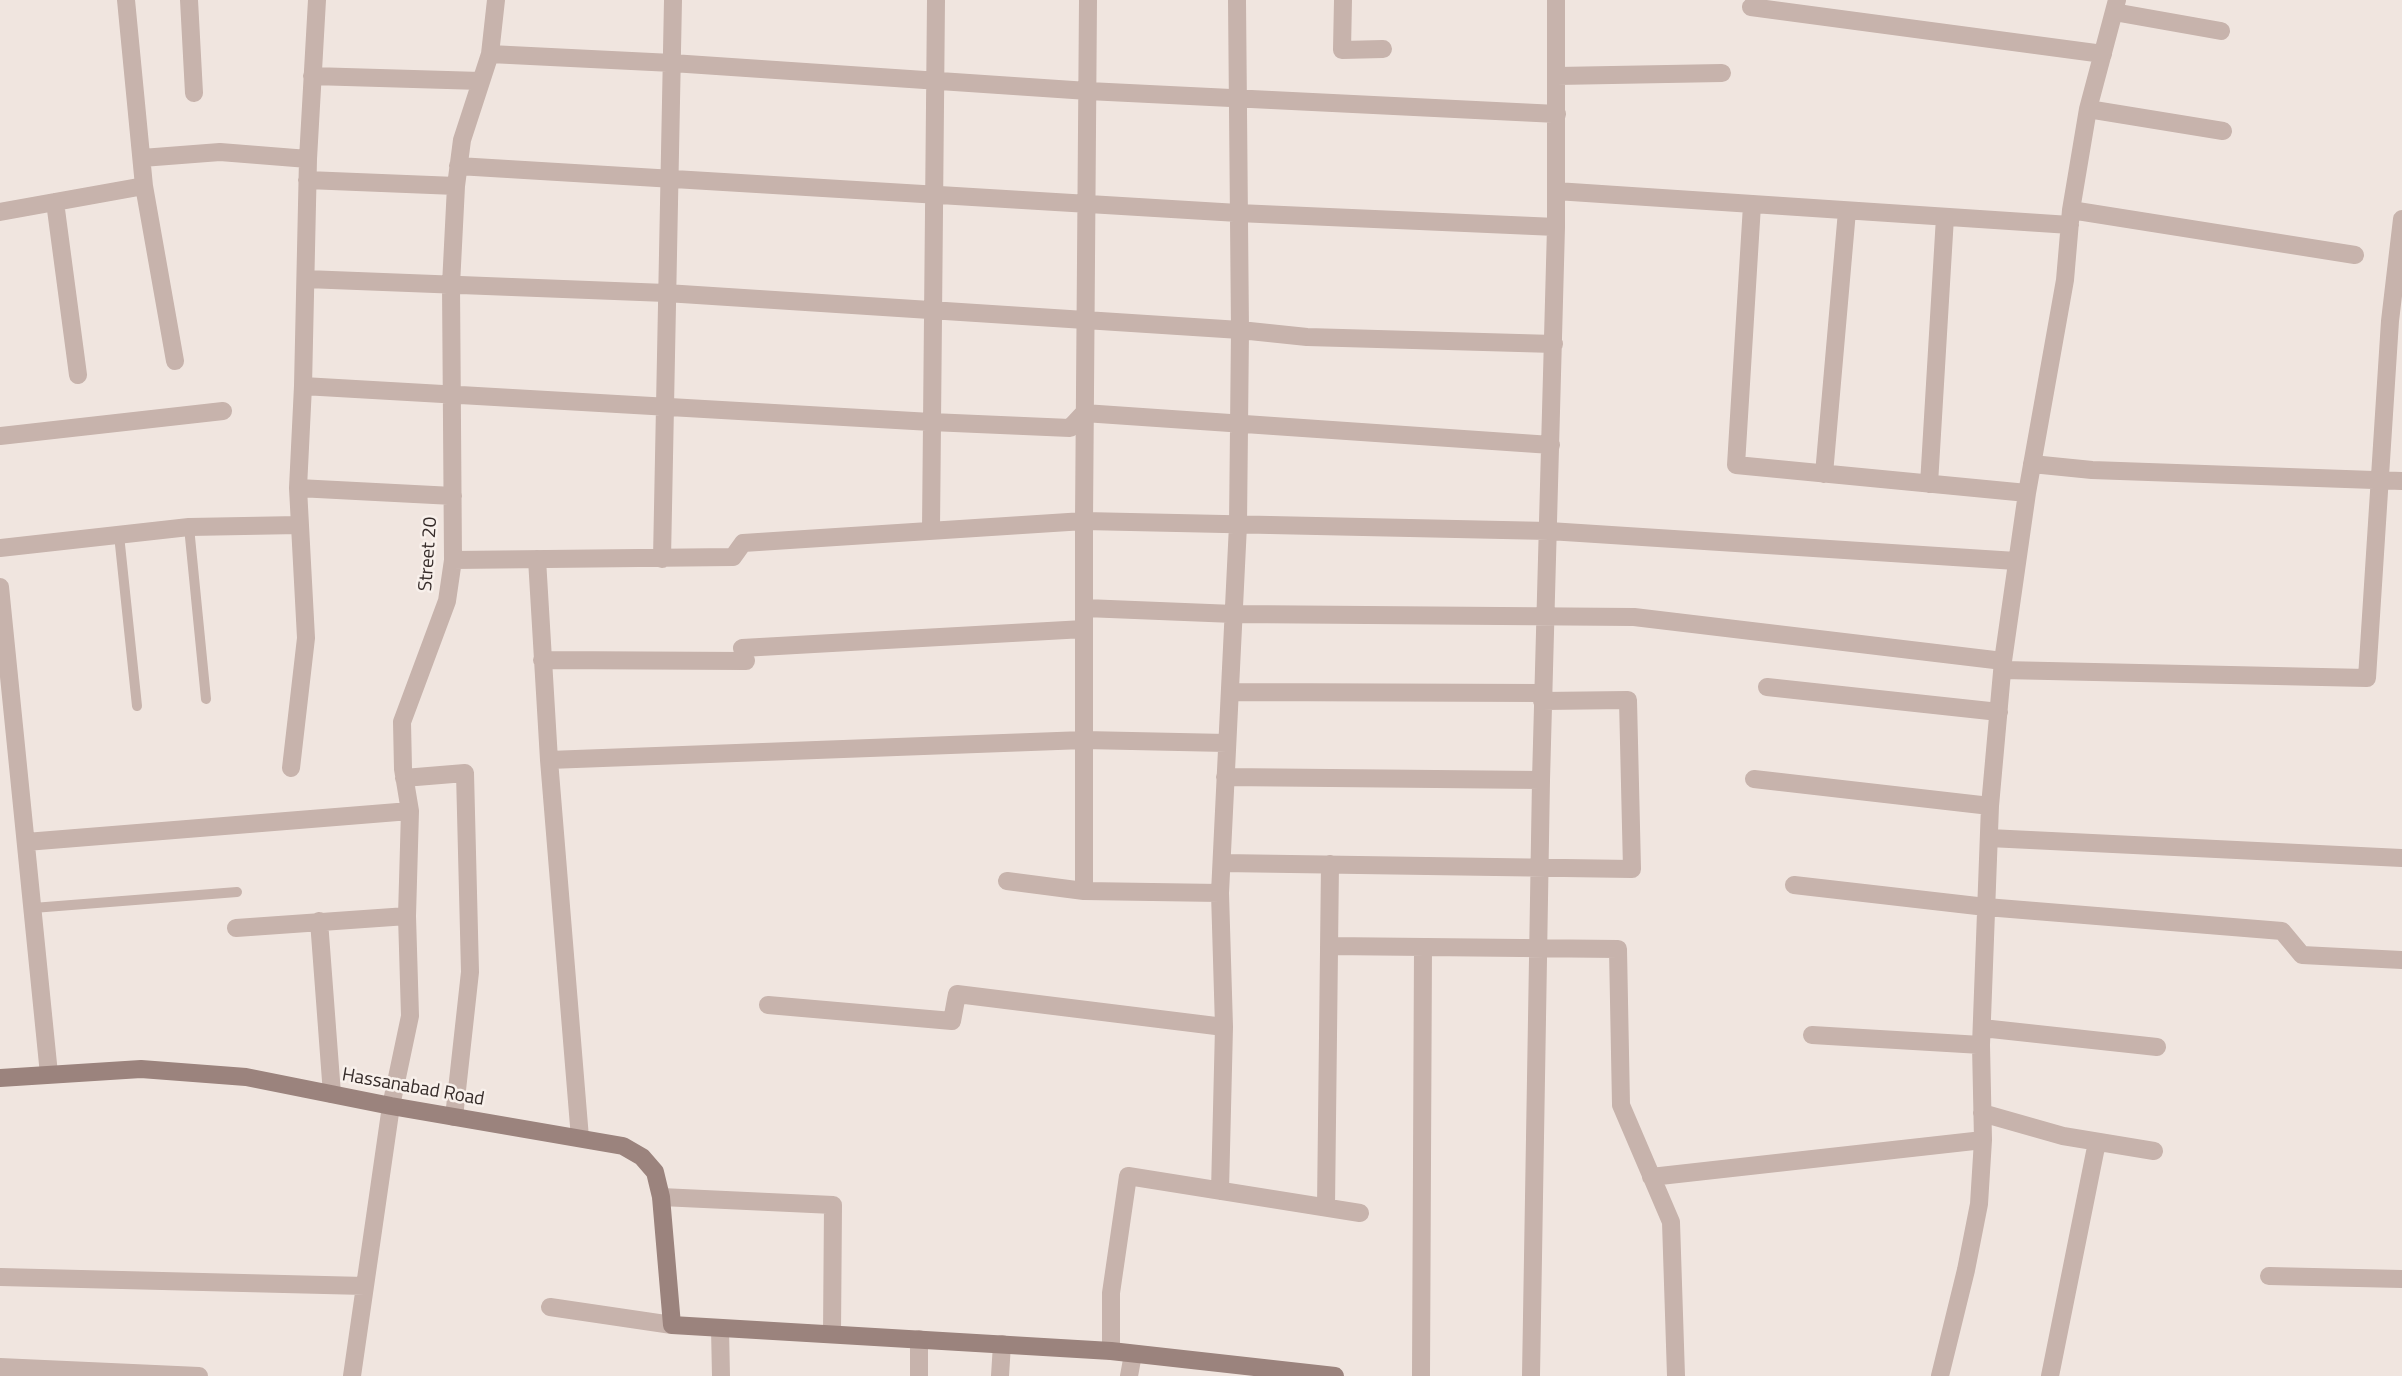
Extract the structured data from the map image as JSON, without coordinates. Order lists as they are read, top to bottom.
{
  "streets": {
    "street": ["Street 20", "Hassanabad Road"]
  },
  "crossings": [
    ["Street 20", "Hassanabad Road"]
  ]
}
